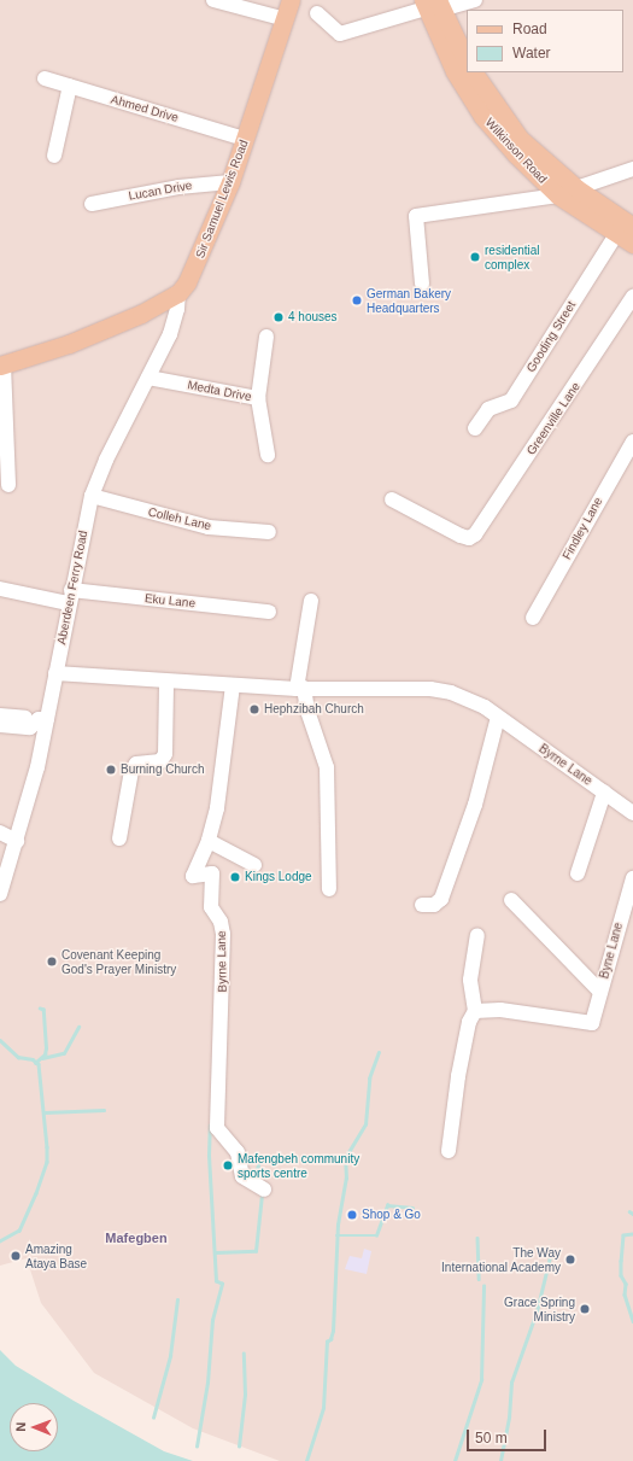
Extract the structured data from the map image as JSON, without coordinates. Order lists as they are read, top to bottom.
{
  "streets": {
    "main road": ["Wilkinson Road", "Sir Samuel Lewis Road"],
    "street": [
      "Ahmed Drive",
      "Lucan Drive",
      "Gooding Street",
      "Medta Drive",
      "Greenville Lane",
      "Colleh Lane",
      "Findley Lane",
      "Aberdeen Ferry Road",
      "Eku Lane",
      "Byrne Lane",
      "Byne Lane"
    ]
  },
  "crossings": [
    ["Ahmed Drive", "Sir Samuel Lewis Road"],
    ["Wilkinson Road", "Gooding Street"],
    ["Lucan Drive", "Sir Samuel Lewis Road"],
    ["Sir Samuel Lewis Road", "Aberdeen Ferry Road"],
    ["Medta Drive", "Aberdeen Ferry Road"],
    ["Colleh Lane", "Aberdeen Ferry Road"],
    ["Aberdeen Ferry Road", "Eku Lane"],
    ["Aberdeen Ferry Road", "Byrne Lane"]
  ],
  "districts": ["Mafegben"],
  "places": [
    "residential complex",
    "German Bakery Headquarters",
    "4 houses",
    "Hephzibah Church",
    "Burning Church",
    "Kings Lodge",
    "Covenant Keeping God's Prayer Ministry",
    "Mafengbeh community sports centre",
    "Shop & Go",
    "Amazing Ataya Base",
    "The Way International Academy",
    "Grace Spring Ministry"
  ],
  "legend": ["Road", "Water"],
  "scale_bar": "50 m",
  "north": "left"
}
